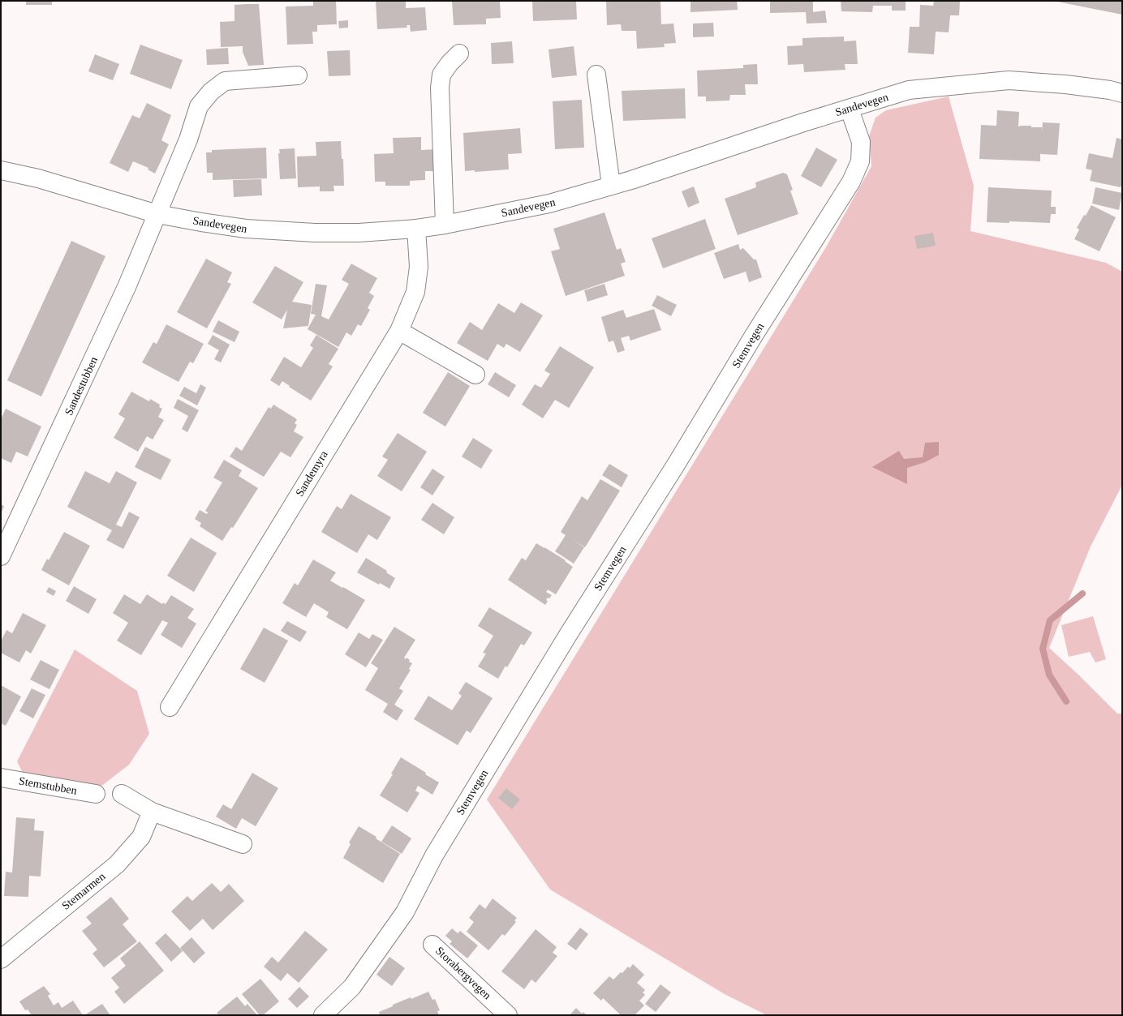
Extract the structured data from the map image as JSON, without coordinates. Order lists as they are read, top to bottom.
{
  "streets": {
    "street": [
      "Sandevegen",
      "Stemvegen",
      "Sandestubben",
      "Sandemyra",
      "Stemstubben",
      "Stemarmen",
      "Storabergvegen"
    ]
  },
  "crossings": [
    ["Sandevegen", "Stemvegen"],
    ["Sandevegen", "Sandestubben"],
    ["Sandevegen", "Sandemyra"]
  ]
}
